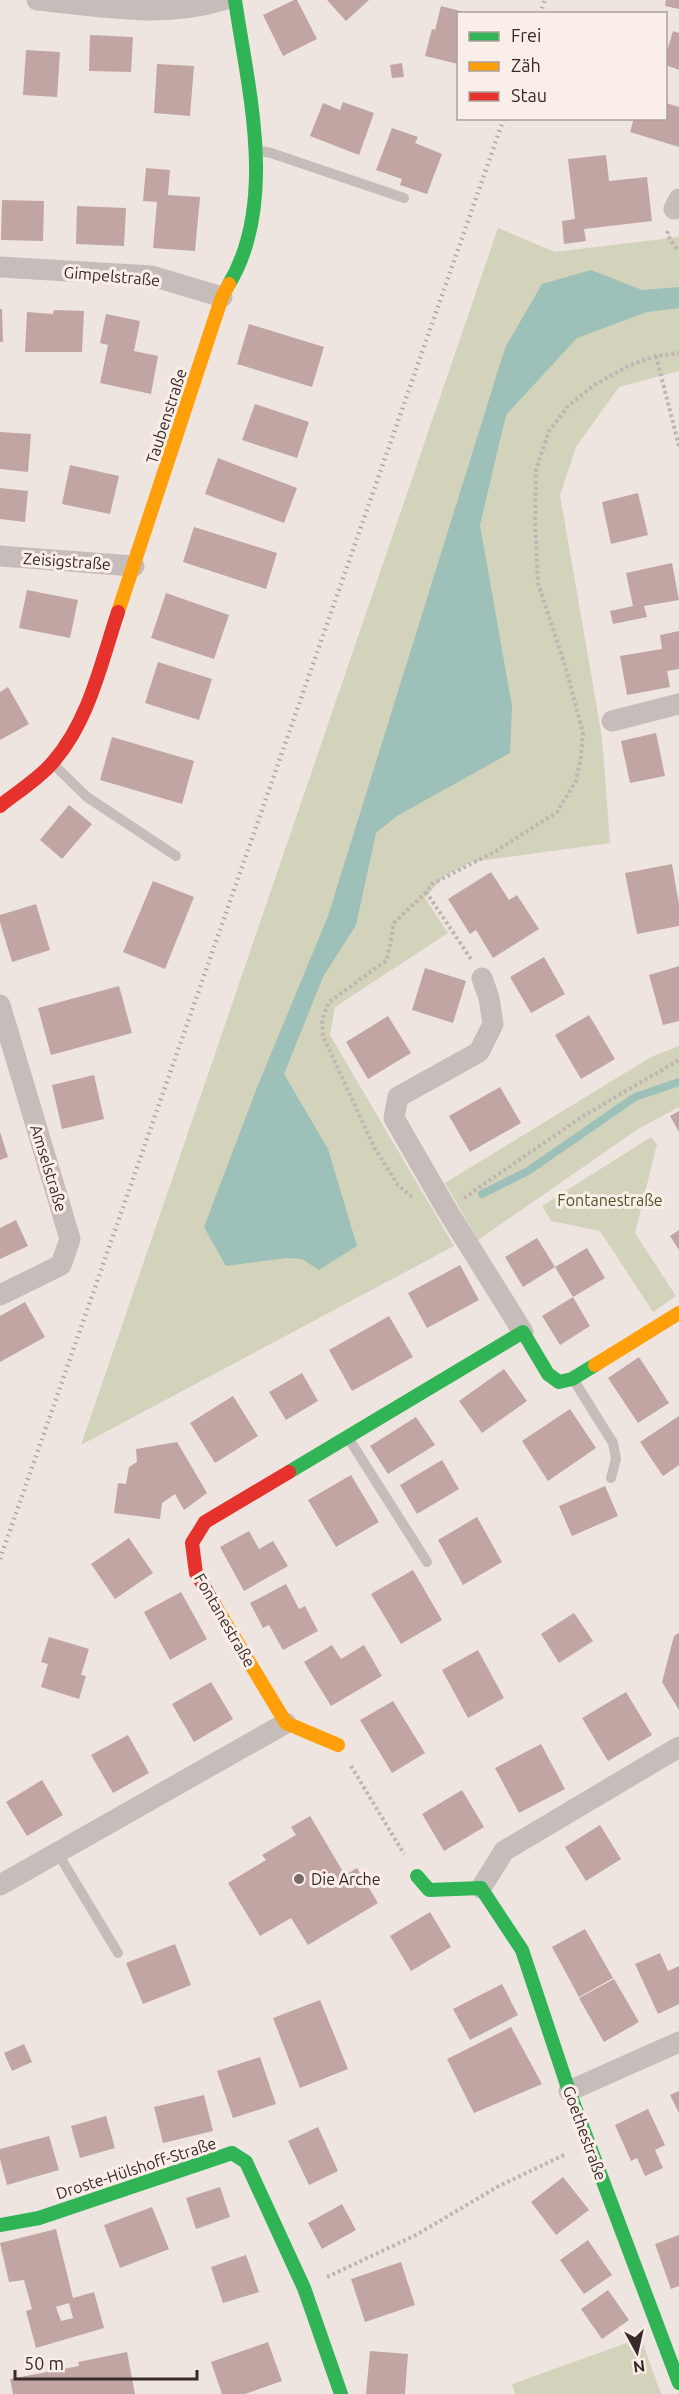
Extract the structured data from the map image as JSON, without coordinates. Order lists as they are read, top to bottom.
{
  "streets": {
    "street": [
      "Gimpelstraße",
      "Taubenstraße",
      "Zeisigstraße",
      "Amselstraße",
      "Fontanestraße",
      "Goethestraße",
      "Droste-Hülshoff-Straße"
    ]
  },
  "crossings": [
    ["Gimpelstraße", "Taubenstraße"],
    ["Taubenstraße", "Zeisigstraße"]
  ],
  "parks": ["Fontanestraße"],
  "places": ["Die Arche"],
  "legend": ["Frei", "Zäh", "Stau"],
  "scale_bar": "50 m",
  "north": "bottom"
}
